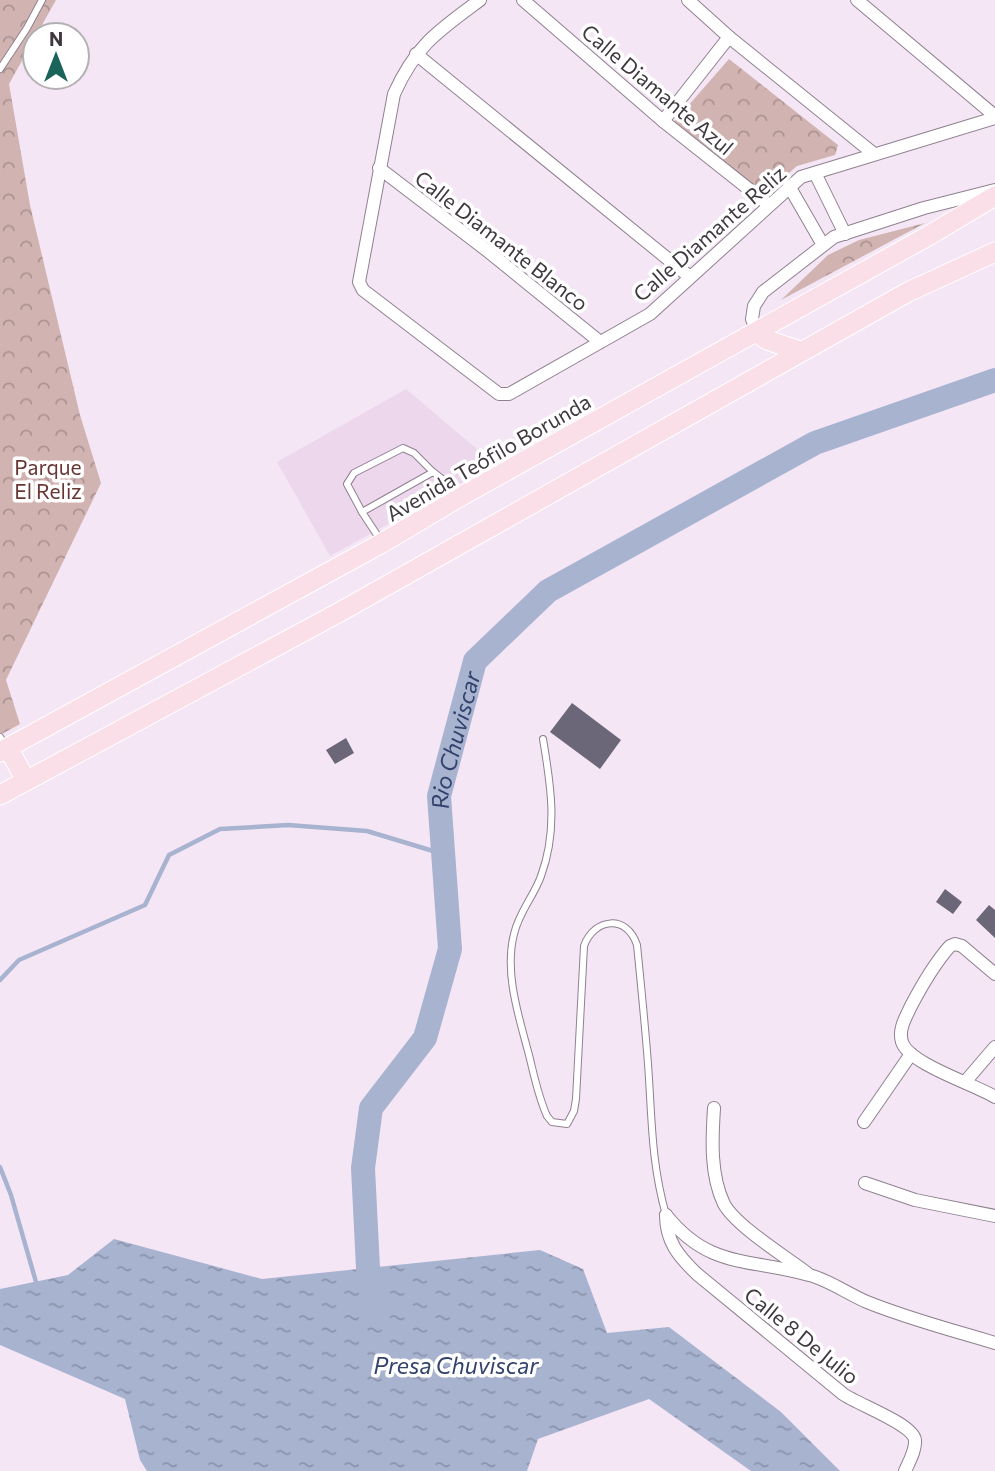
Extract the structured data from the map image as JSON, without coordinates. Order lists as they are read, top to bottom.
{
  "streets": {
    "main road": ["Avenida Teófilo Borunda"],
    "street": [
      "Calle Diamante Azul",
      "Calle Diamante Reliz",
      "Calle Diamante Blanco",
      "Calle 8 De Julio"
    ]
  },
  "crossings": [
    ["Calle Diamante Azul", "Calle Diamante Reliz"],
    ["Calle Diamante Reliz", "Calle Diamante Blanco"]
  ],
  "water": ["Rio Chuviscar", "Presa Chuviscar"],
  "parks": ["Parque El Reliz"],
  "north": "top"
}
